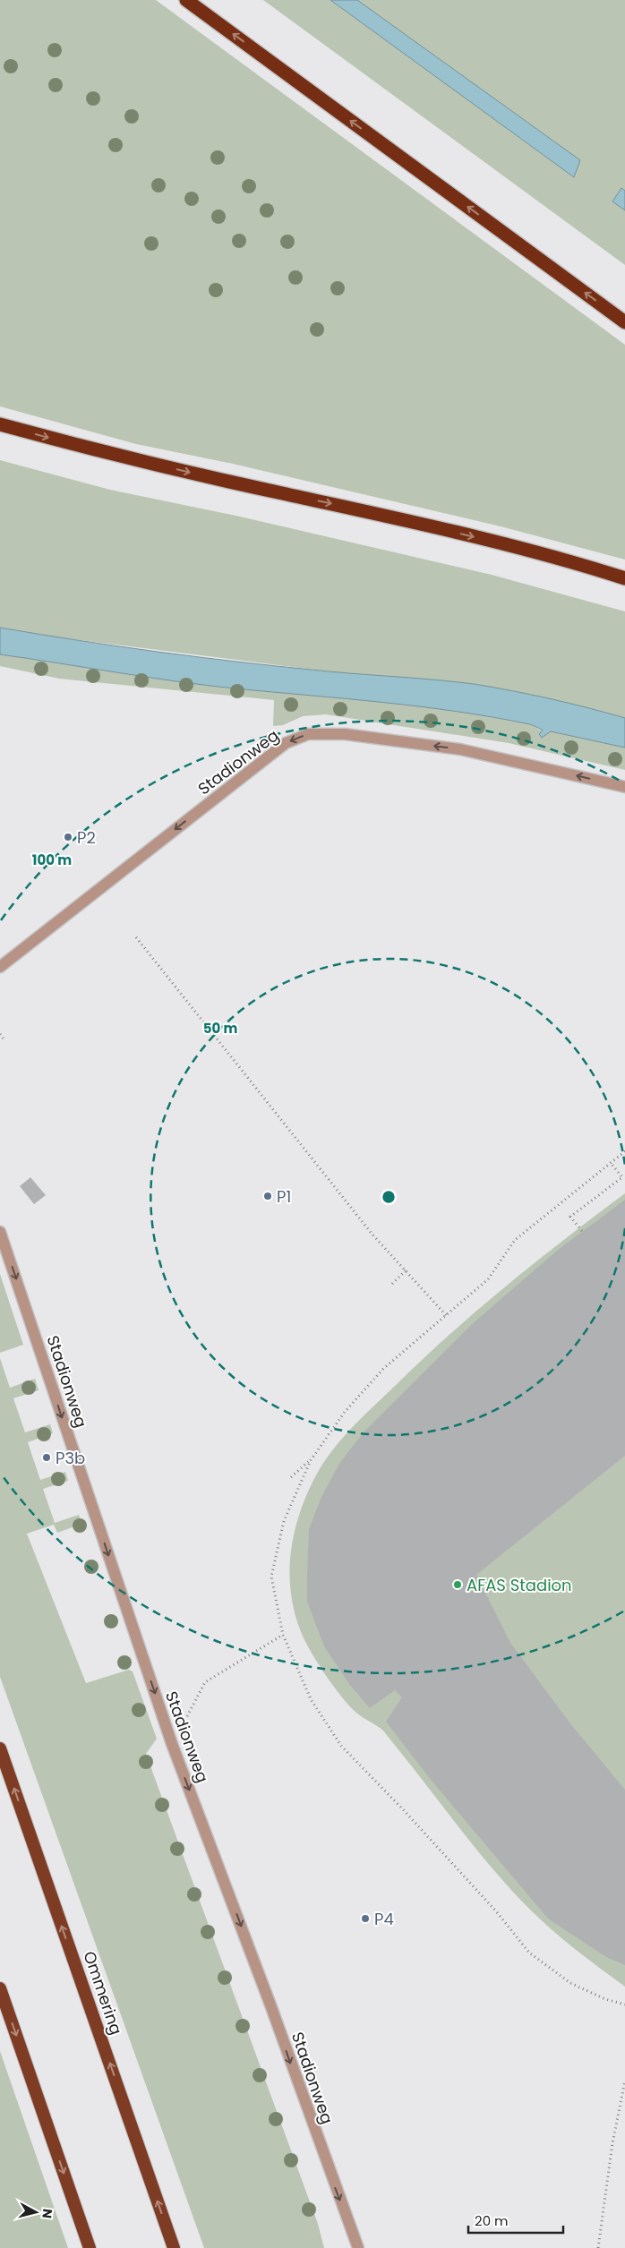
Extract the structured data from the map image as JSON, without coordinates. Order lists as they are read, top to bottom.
{
  "streets": {
    "highway": ["Ommering"],
    "lane": ["Stadionweg"]
  },
  "places": [
    "P2",
    "P1",
    "P3b",
    "AFAS Stadion",
    "P4"
  ],
  "scale_bar": "20 m",
  "north": "right",
  "rings": ["100 m", "50 m"]
}
